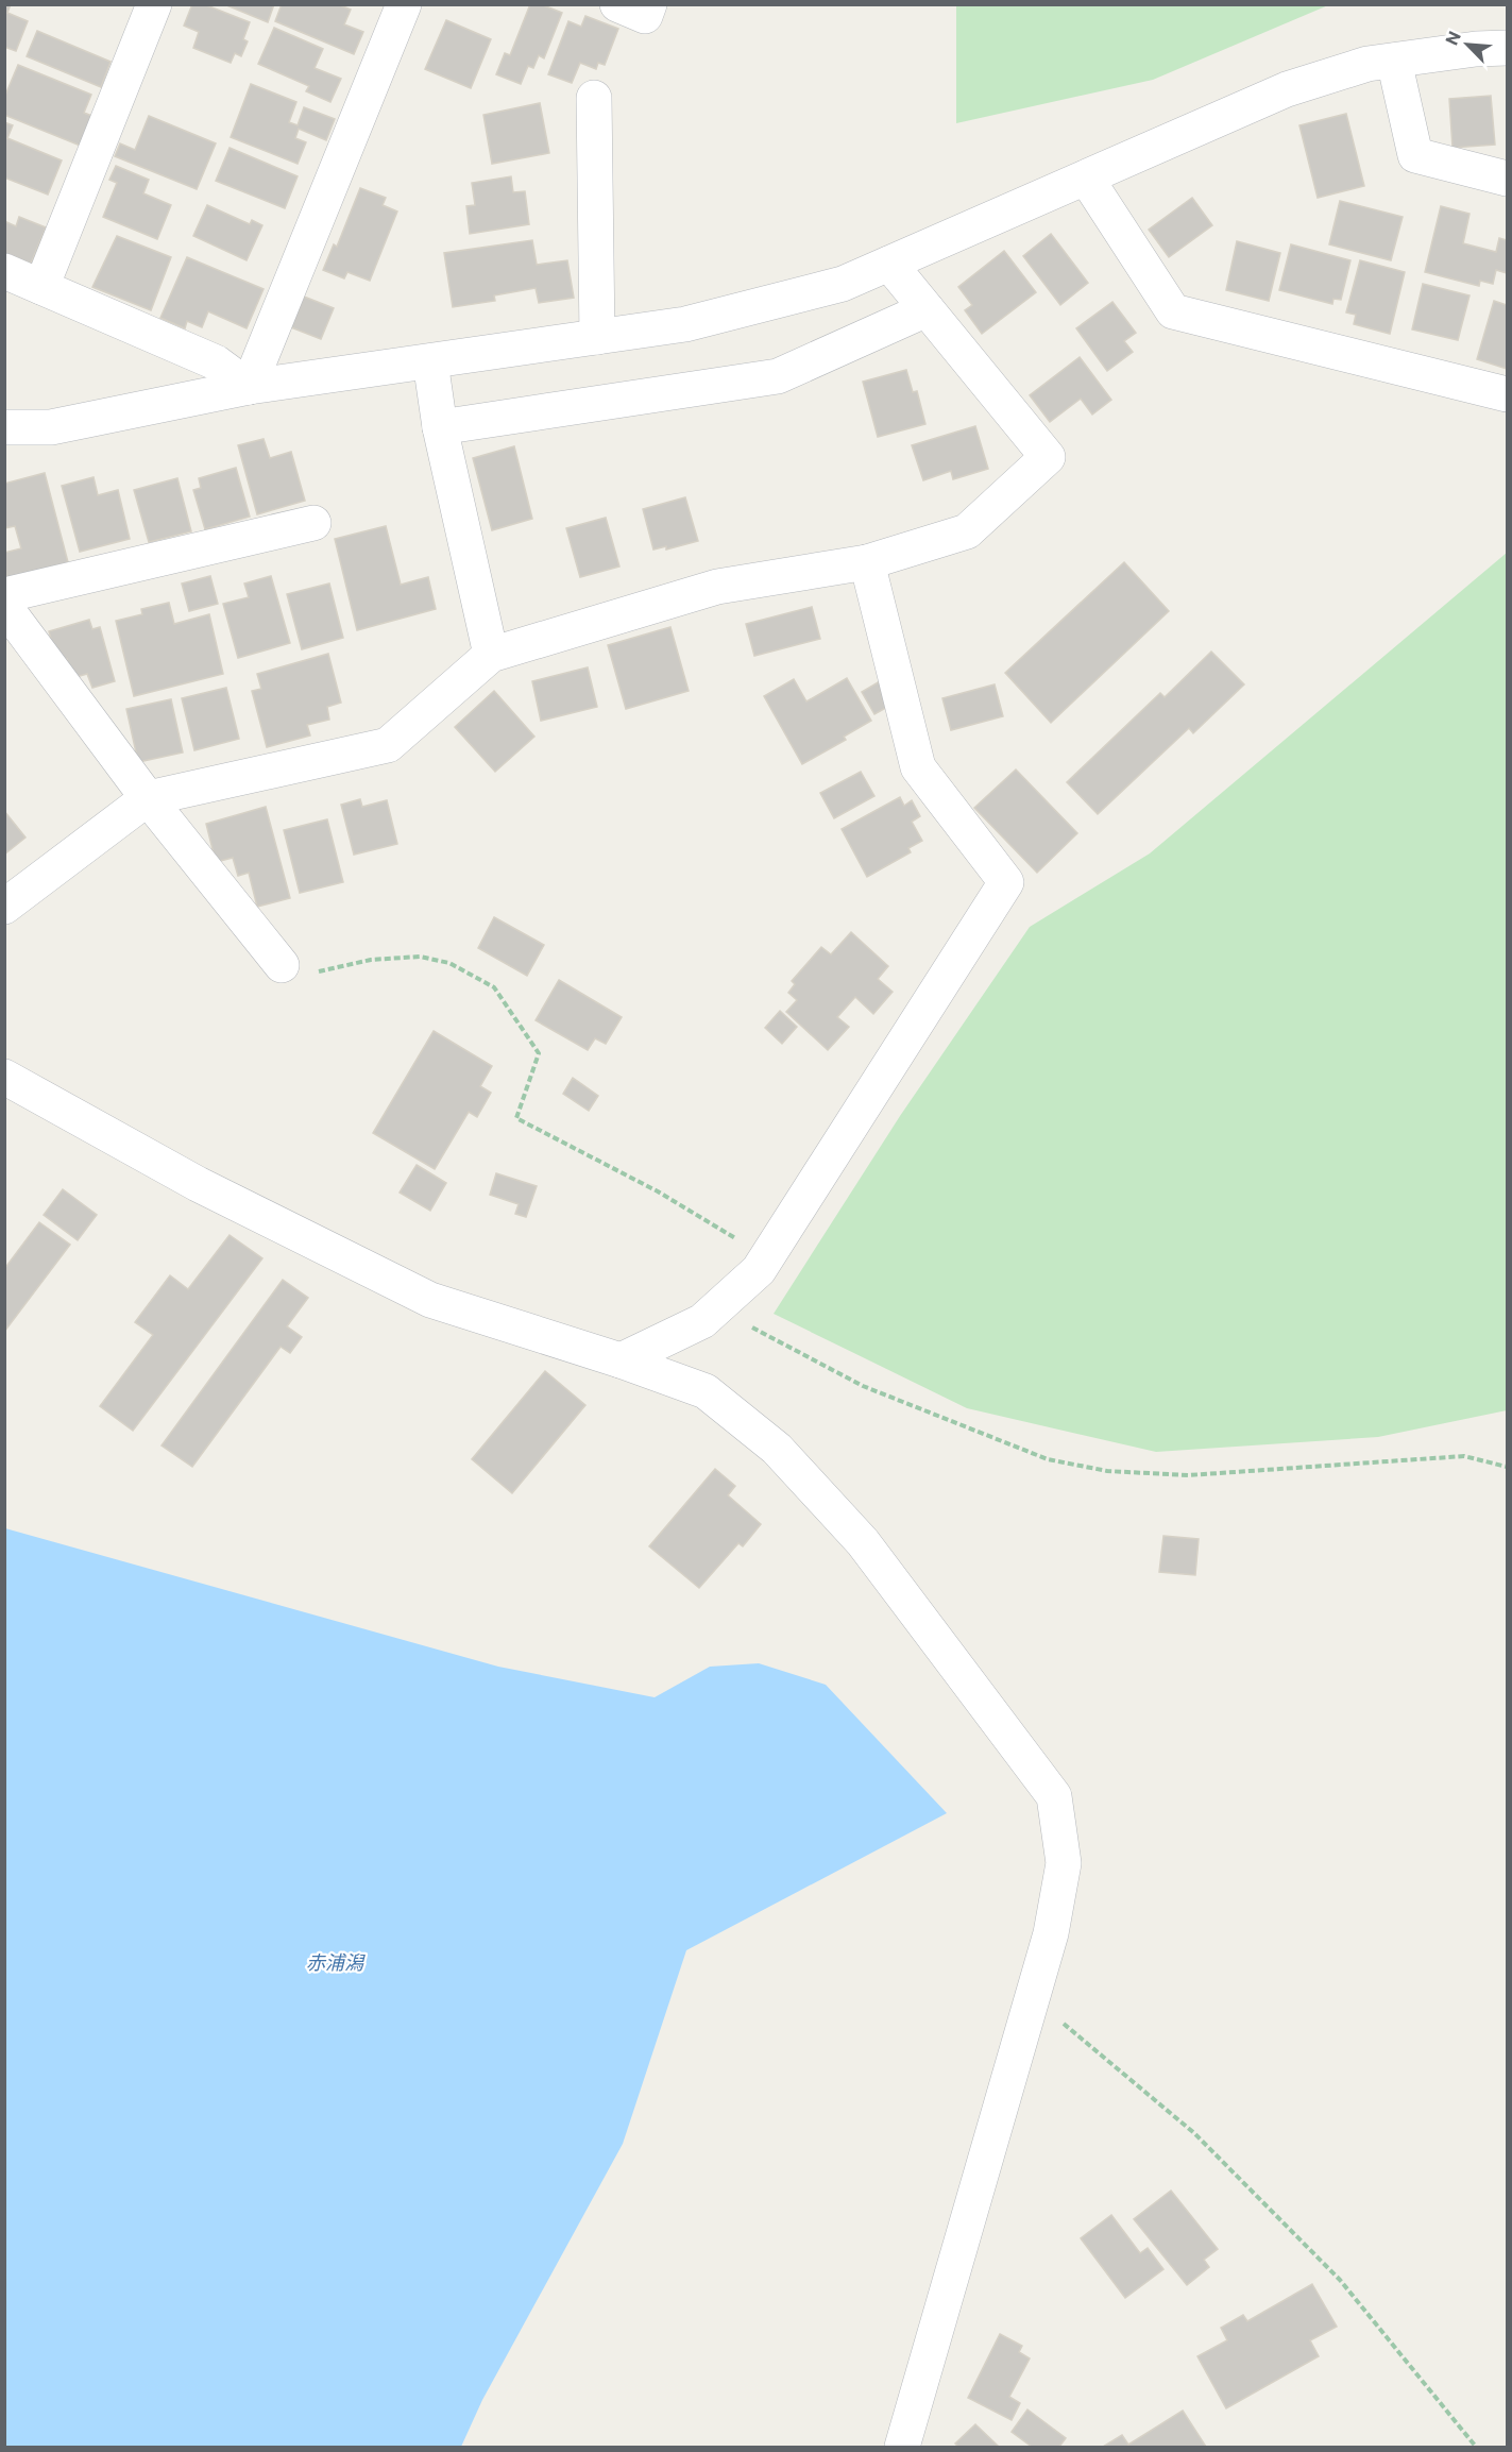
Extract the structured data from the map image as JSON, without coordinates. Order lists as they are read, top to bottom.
{
  "water": ["赤浦潟"],
  "north": "top left"
}
